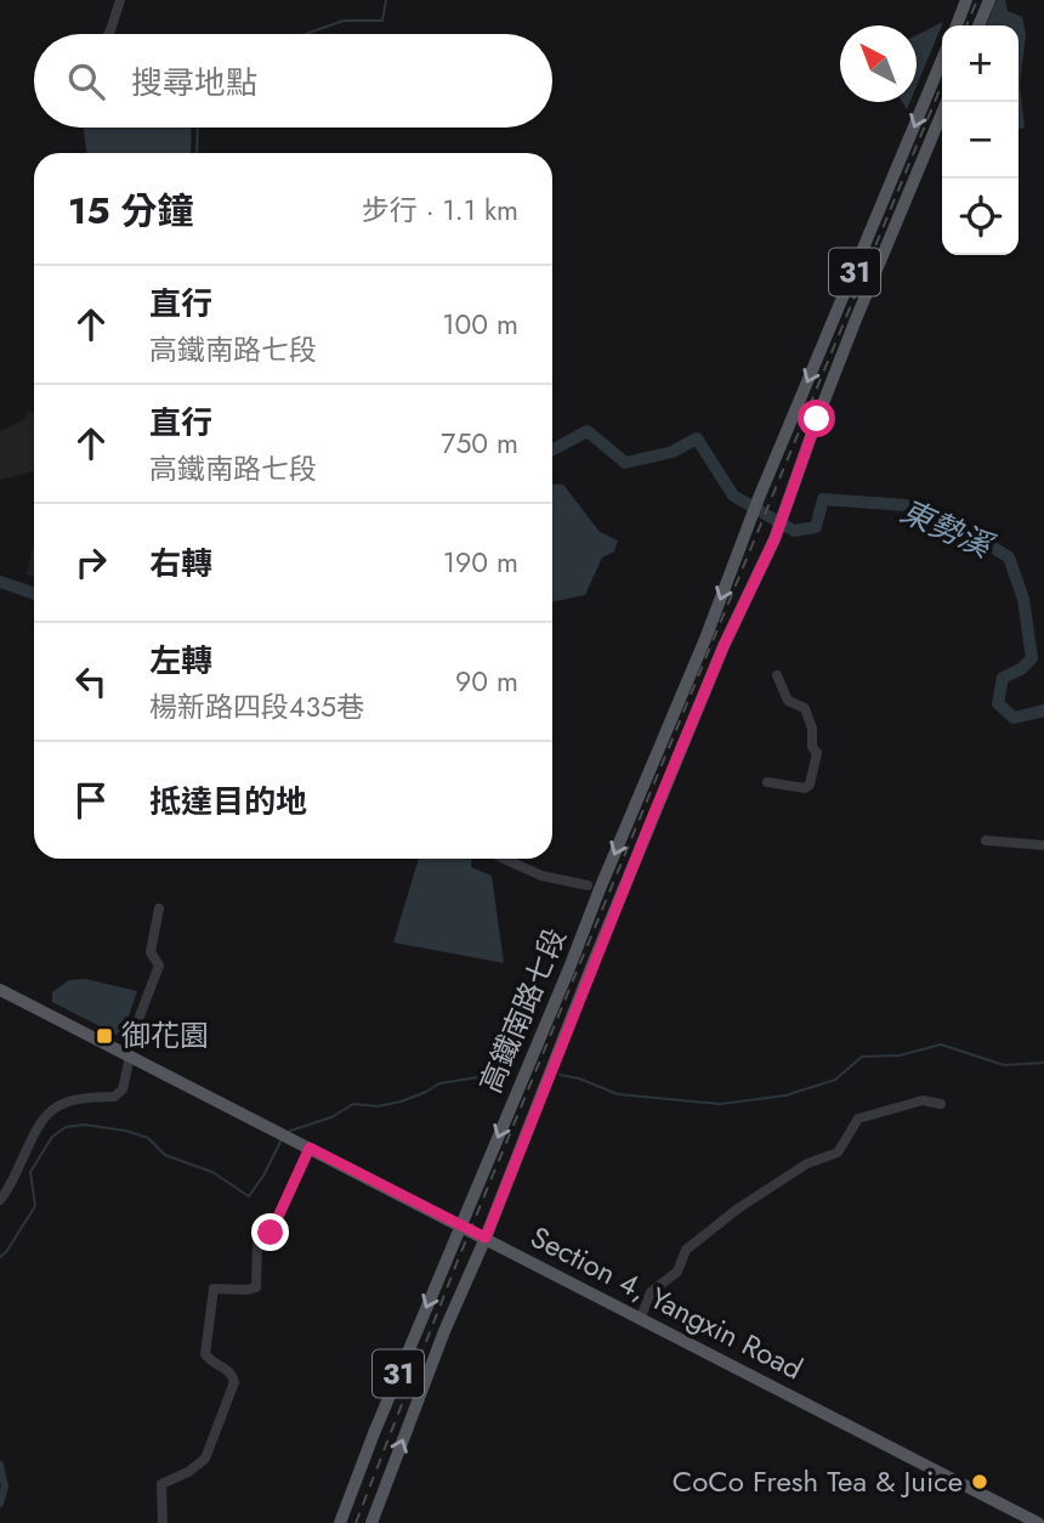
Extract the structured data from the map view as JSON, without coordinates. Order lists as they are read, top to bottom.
{
  "streets": {
    "main road": ["31", "高鐵南路七段", "Section 4, Yangxin Road"]
  },
  "crossings": [
    ["高鐵南路七段", "Section 4, Yangxin Road"]
  ],
  "water": ["東勢溪"],
  "places": {
    "transit": ["御花園"],
    "other": ["CoCo Fresh Tea & Juice"]
  },
  "north": "top left",
  "page": {
    "map_buttons": ["+", "−"],
    "search": "搜尋地點",
    "heading": ["15 分鐘", "步行 · 1.1 km"],
    "list": [
      ["直行", "高鐵南路七段", "100 m"],
      ["直行", "高鐵南路七段", "750 m"],
      ["右轉", "190 m"],
      ["左轉", "楊新路四段435巷", "90 m"],
      "抵達目的地"
    ]
  }
}
